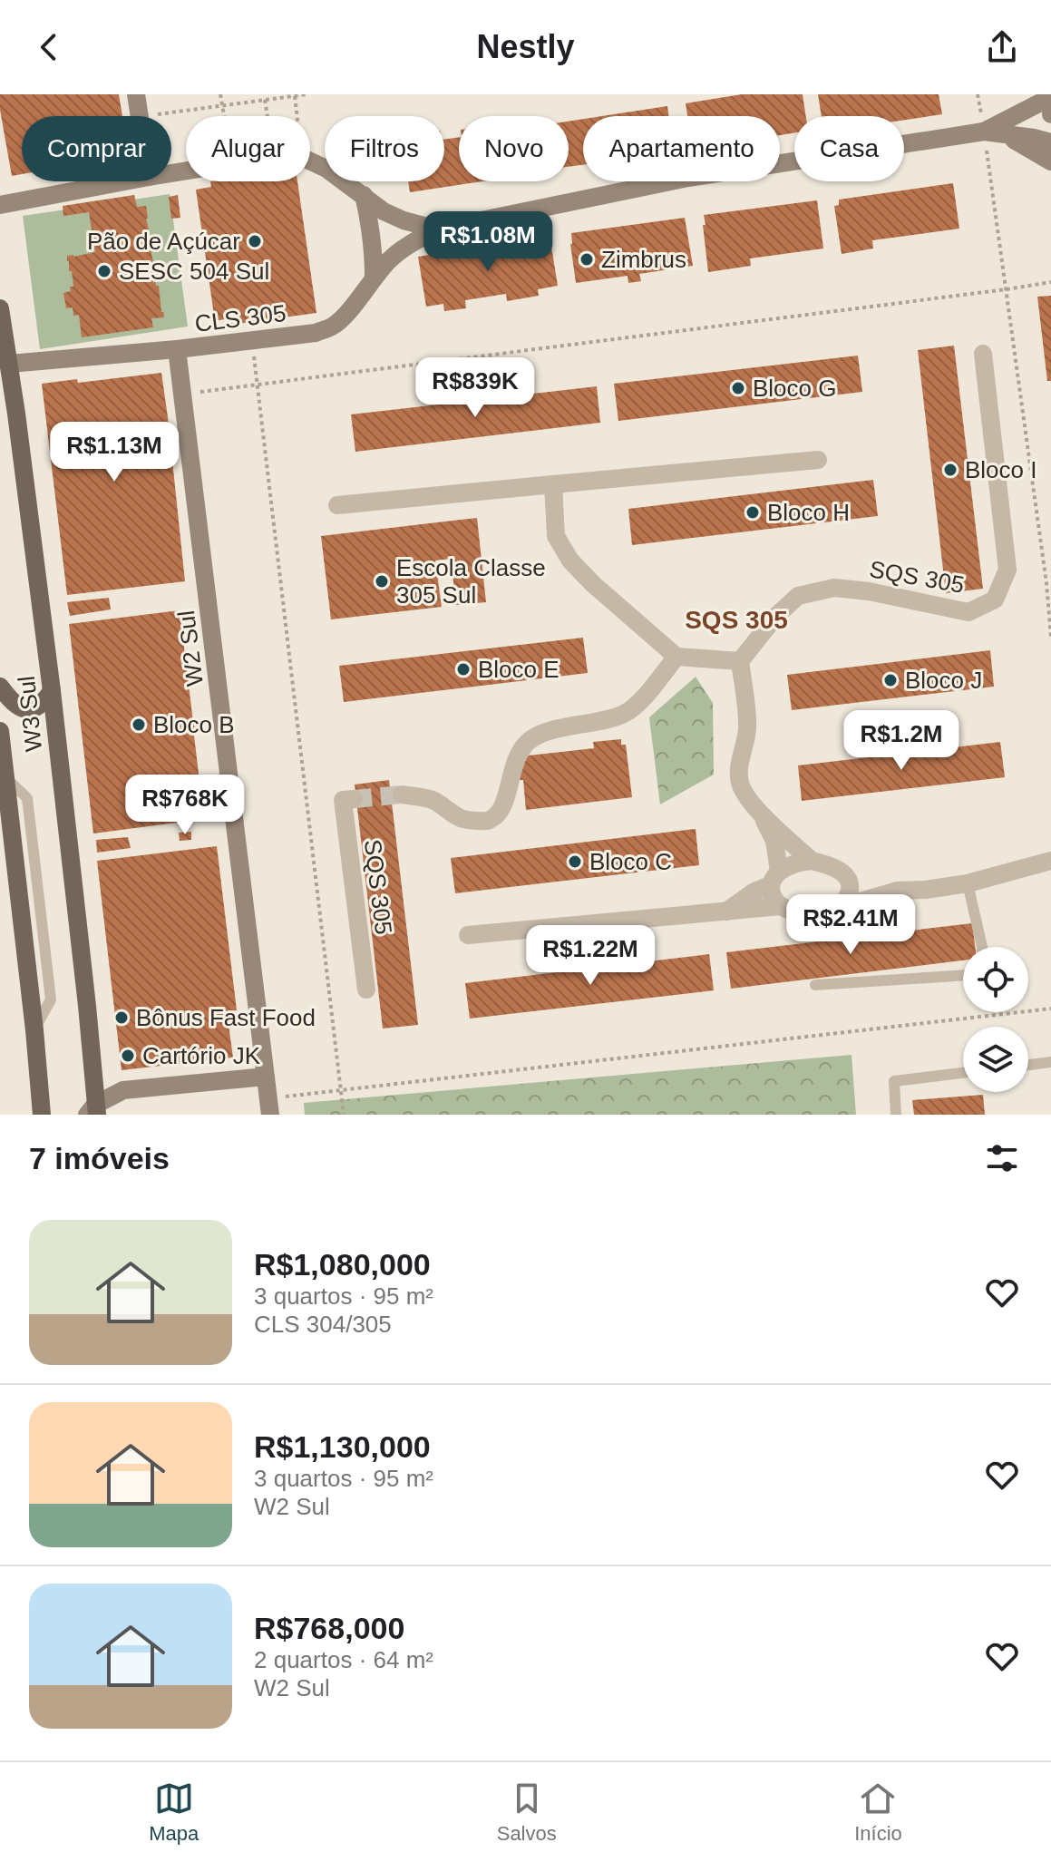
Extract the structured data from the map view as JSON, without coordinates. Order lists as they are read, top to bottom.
{
  "streets": {
    "main road": ["W3 Sul"],
    "street": ["CLS 305", "SQS 305", "W2 Sul"]
  },
  "crossings": [
    ["CLS 305", "W2 Sul"],
    ["CLS 305", "W3 Sul"]
  ],
  "districts": ["SQS 305"],
  "places": [
    "Pão de Açúcar",
    "Zimbrus",
    "SESC 504 Sul",
    "Bloco G",
    "Bloco I",
    "Bloco H",
    "Escola Classe 305 Sul",
    "Bloco E",
    "Bloco J",
    "Bloco B",
    "Bloco C",
    "Bônus Fast Food",
    "Cartório JK"
  ],
  "page": {
    "header": "Nestly",
    "chip": [
      "Comprar",
      "Alugar",
      "Filtros",
      "Novo",
      "Apartamento",
      "Casa"
    ],
    "price": [
      "R$1.08M",
      "R$839K",
      "R$1.13M",
      "R$1.2M",
      "R$768K",
      "R$2.41M",
      "R$1.22M"
    ],
    "heading": "7 imóveis",
    "list": [
      {
        "name": "R$1,080,000",
        "note": "3 quartos · 95 m² · CLS 304/305"
      },
      {
        "name": "R$1,130,000",
        "note": "3 quartos · 95 m² · W2 Sul"
      },
      {
        "name": "R$768,000",
        "note": "2 quartos · 64 m² · W2 Sul"
      }
    ],
    "tabs": ["Mapa", "Salvos", "Início"]
  }
}
